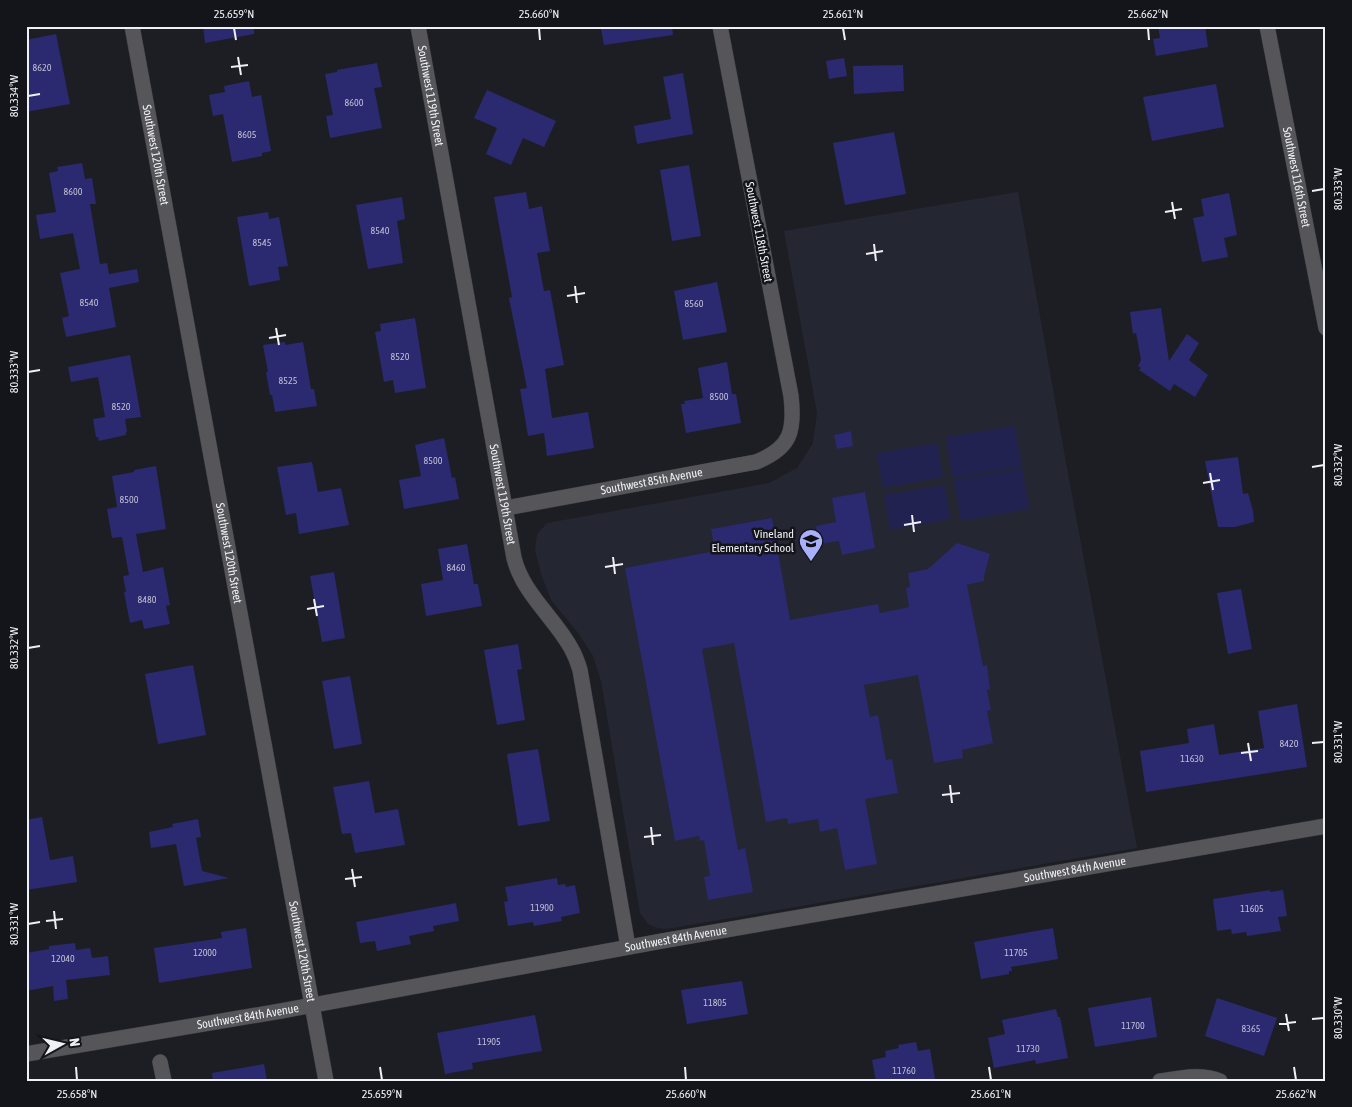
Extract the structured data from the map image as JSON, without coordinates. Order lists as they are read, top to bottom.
{
  "streets": {
    "street": [
      "Southwest 119th Street",
      "Southwest 120th Street",
      "Southwest 116th Street",
      "Southwest 118th Street",
      "Southwest 85th Avenue",
      "Southwest 84th Avenue"
    ]
  },
  "crossings": [
    ["Southwest 119th Street", "Southwest 85th Avenue"],
    ["Southwest 119th Street", "Southwest 84th Avenue"],
    ["Southwest 120th Street", "Southwest 84th Avenue"],
    ["Southwest 118th Street", "Southwest 85th Avenue"]
  ],
  "places": {
    "school or university": ["Vineland Elementary School"]
  },
  "house_numbers": [
    "8620",
    "8600",
    "8605",
    "8600",
    "8540",
    "8545",
    "8540",
    "8560",
    "8520",
    "8525",
    "8500",
    "8520",
    "8500",
    "8500",
    "8460",
    "8480",
    "8420",
    "11630",
    "11900",
    "11605",
    "12000",
    "11705",
    "12040",
    "11805",
    "11700",
    "8365",
    "11905",
    "11730",
    "11760"
  ],
  "north": "right",
  "coordinates": [
    "25.659°N",
    "25.660°N",
    "25.661°N",
    "25.662°N",
    "80.334°W",
    "80.333°W",
    "80.332°W",
    "80.331°W",
    "80.330°W",
    "25.658°N"
  ]
}
